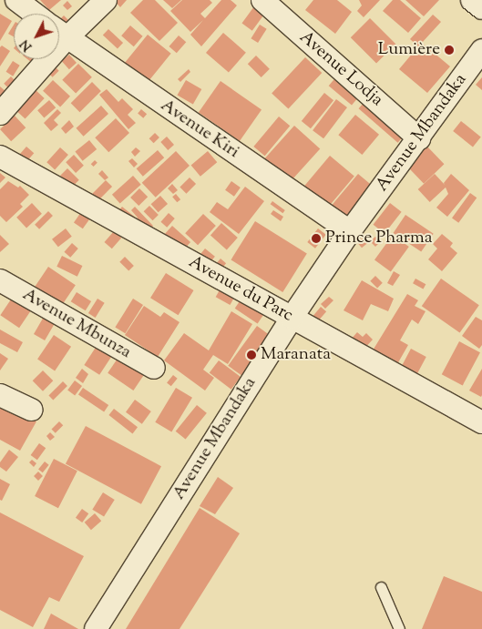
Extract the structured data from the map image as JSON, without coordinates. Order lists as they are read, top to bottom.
{
  "streets": {
    "street": [
      "Avenue Lodja",
      "Avenue Kiri",
      "Avenue Mbandaka",
      "Avenue du Parc",
      "Avenue Mbunza"
    ]
  },
  "crossings": [
    ["Avenue Lodja", "Avenue Mbandaka"],
    ["Avenue Kiri", "Avenue Mbandaka"],
    ["Avenue Mbandaka", "Avenue du Parc"]
  ],
  "places": ["Lumière", "Prince Pharma", "Maranata"],
  "north": "bottom left"
}
